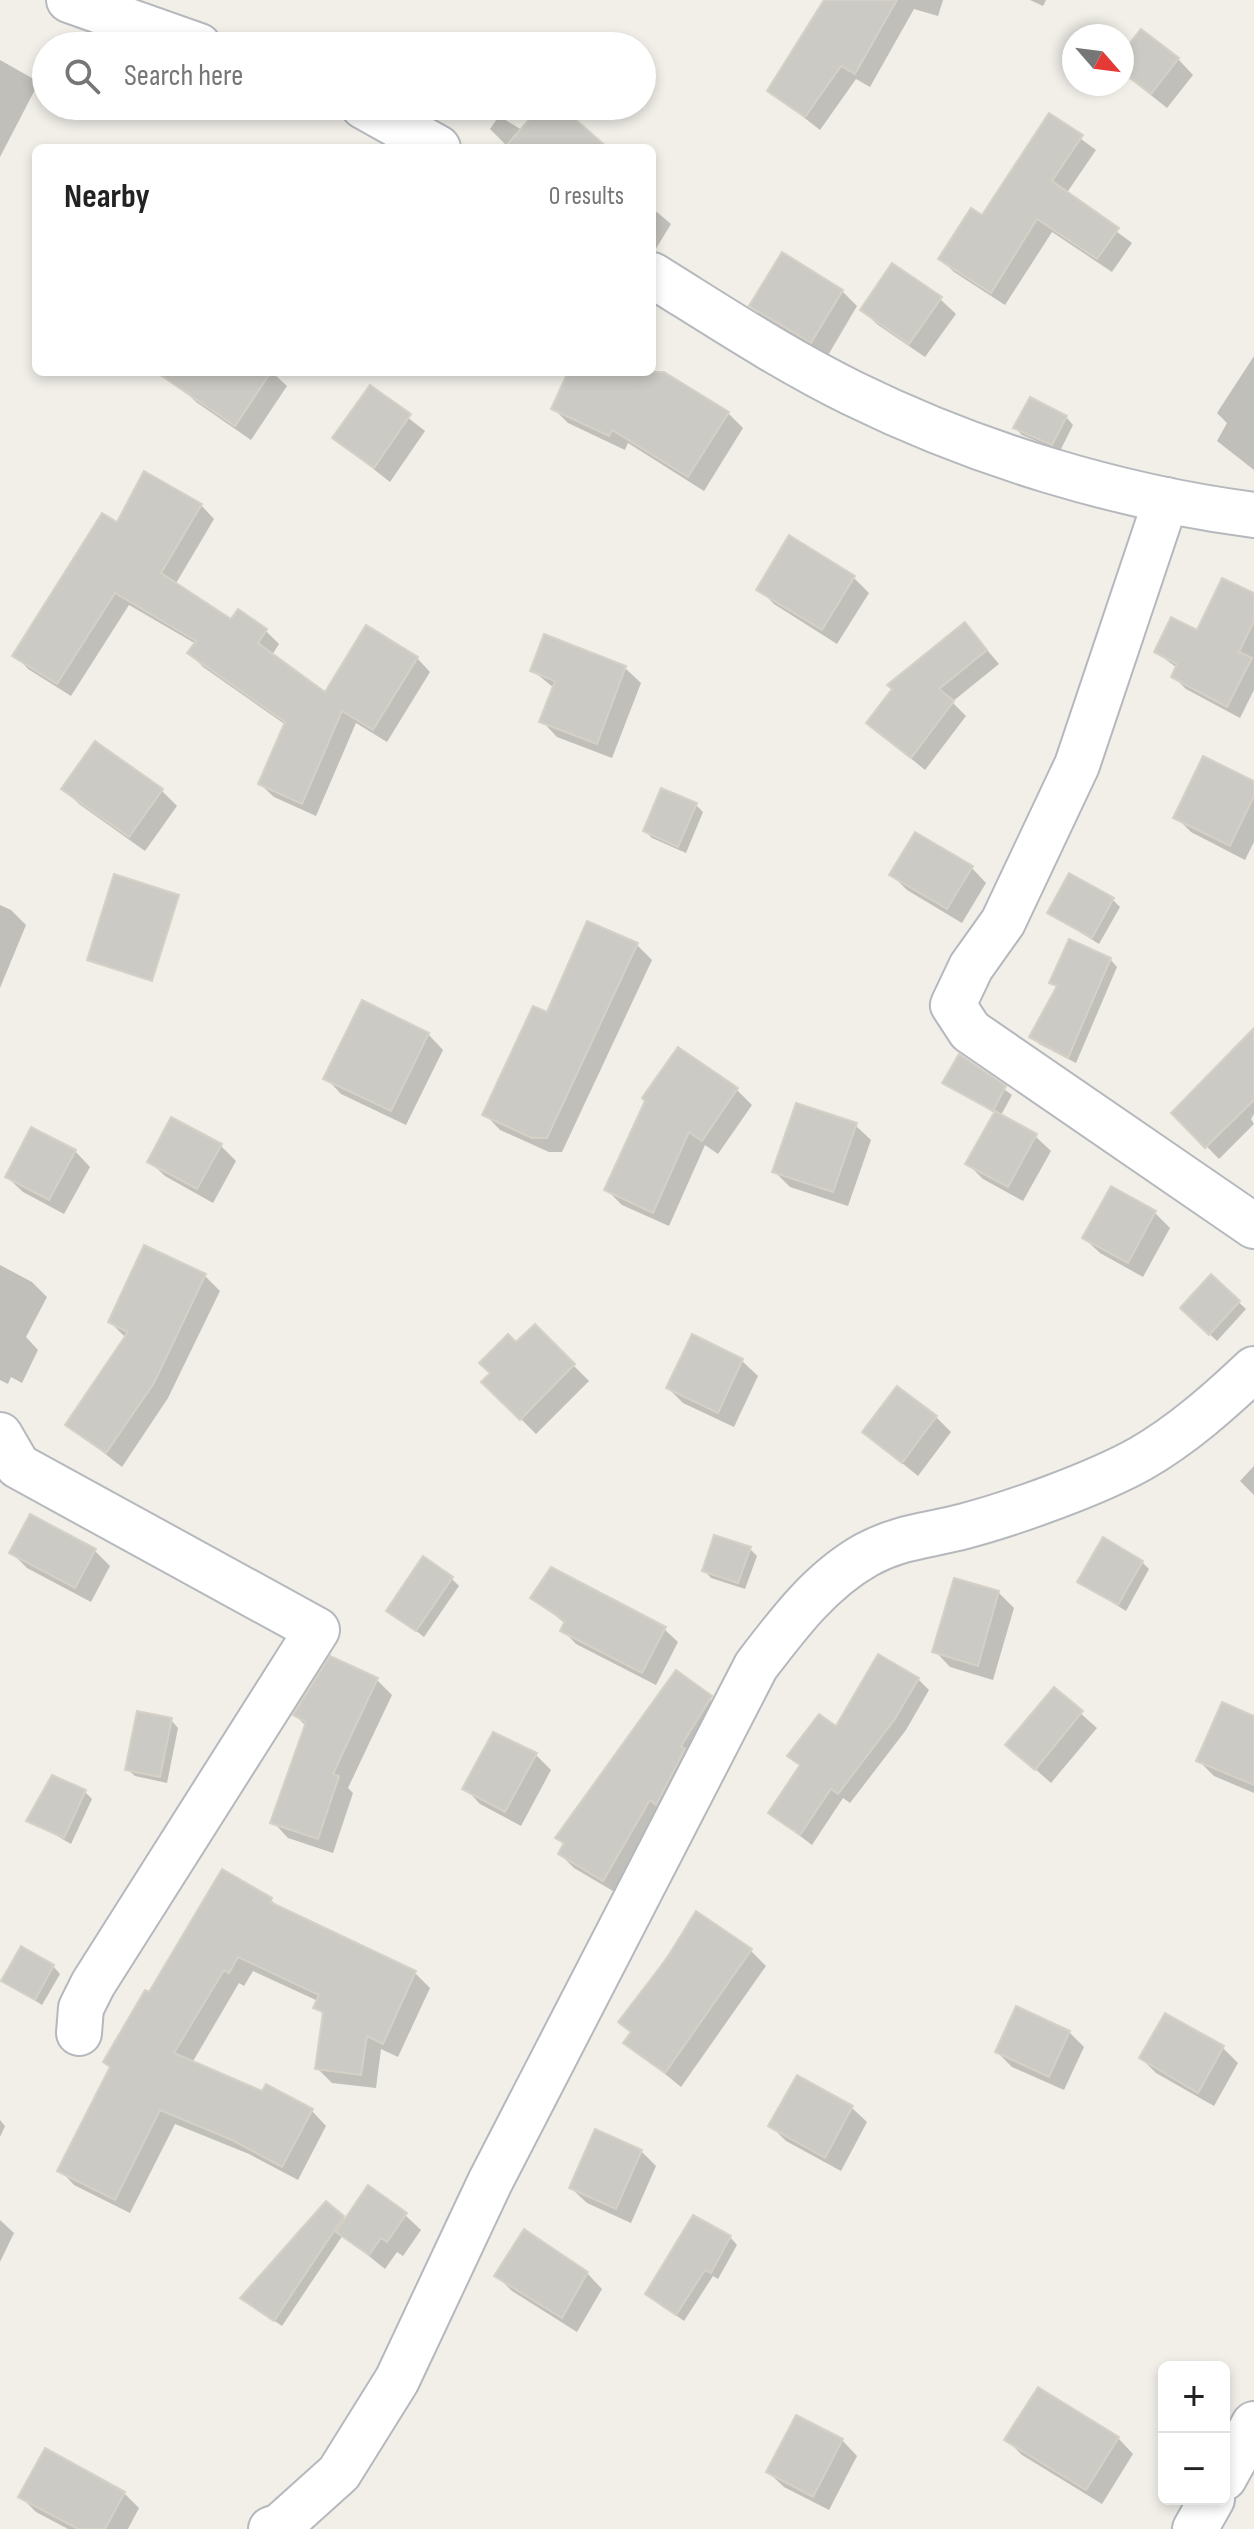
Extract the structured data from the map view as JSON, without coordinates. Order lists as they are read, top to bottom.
{
  "north": "bottom right",
  "page": {
    "search": "Search here",
    "heading": ["Nearby", "0 results"],
    "map_buttons": ["+", "−"]
  }
}
